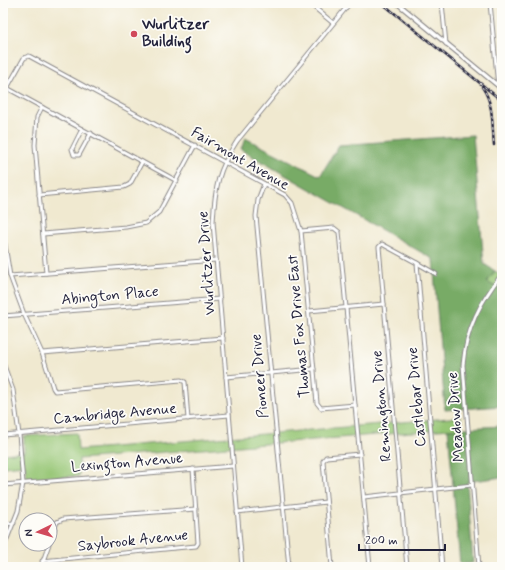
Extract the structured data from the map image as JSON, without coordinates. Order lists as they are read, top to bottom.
{
  "streets": {
    "street": [
      "Fairmont Avenue",
      "Wurlitzer Drive",
      "Abington Place",
      "Thomas Fox Drive East",
      "Pioneer Drive",
      "Castlebar Drive",
      "Remington Drive",
      "Cambridge Avenue",
      "Meadow Drive",
      "Lexington Avenue",
      "Saybrook Avenue"
    ]
  },
  "crossings": [
    ["Fairmont Avenue", "Wurlitzer Drive"],
    ["Fairmont Avenue", "Thomas Fox Drive East"],
    ["Fairmont Avenue", "Pioneer Drive"],
    ["Wurlitzer Drive", "Abington Place"],
    ["Wurlitzer Drive", "Cambridge Avenue"],
    ["Wurlitzer Drive", "Lexington Avenue"],
    ["Castlebar Drive", "Remington Drive"],
    ["Lexington Avenue", "Saybrook Avenue"]
  ],
  "places": ["Wurlitzer Building"],
  "scale_bar": "200 m",
  "north": "left"
}
